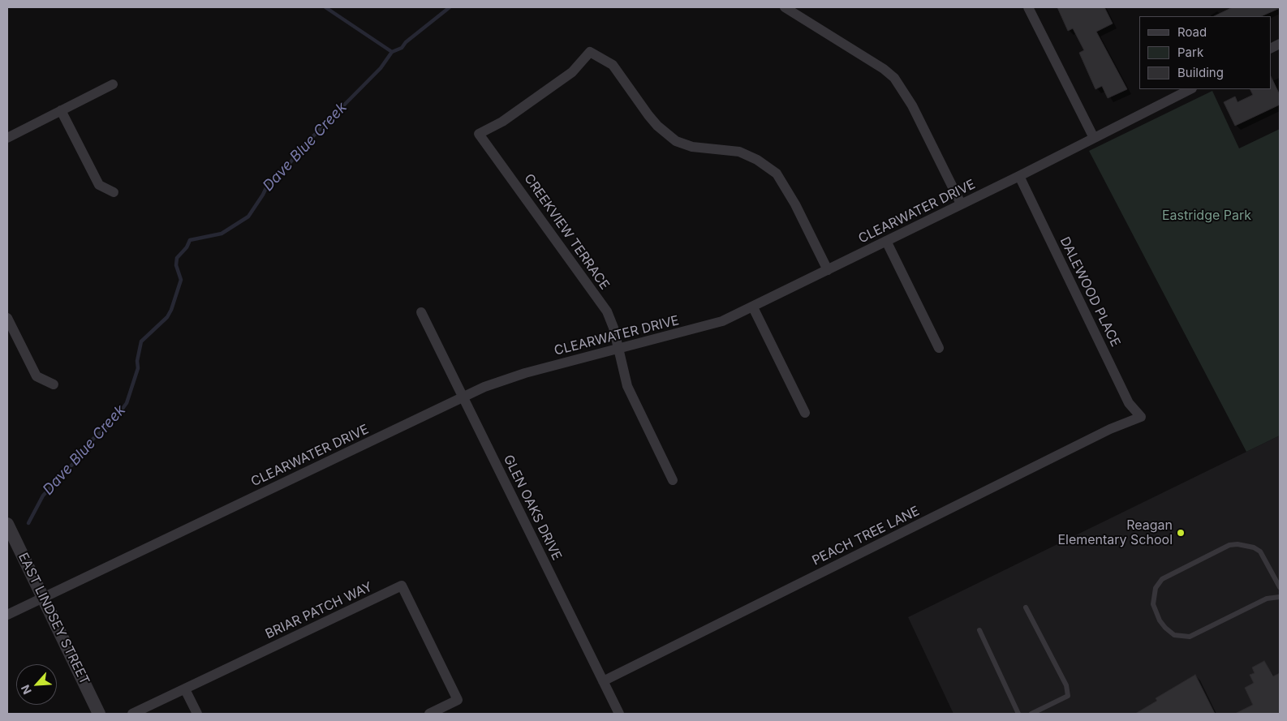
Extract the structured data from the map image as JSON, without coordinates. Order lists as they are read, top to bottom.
{
  "streets": {
    "street": [
      "CLEARWATER DRIVE",
      "CREEKVIEW TERRACE",
      "DALEWOOD PLACE",
      "GLEN OAKS DRIVE",
      "PEACH TREE LANE",
      "BRIAR PATCH WAY",
      "EAST LINDSEY STREET"
    ]
  },
  "crossings": [
    ["CLEARWATER DRIVE", "CREEKVIEW TERRACE"],
    ["CLEARWATER DRIVE", "DALEWOOD PLACE"],
    ["CLEARWATER DRIVE", "GLEN OAKS DRIVE"],
    ["CLEARWATER DRIVE", "EAST LINDSEY STREET"],
    ["DALEWOOD PLACE", "PEACH TREE LANE"],
    ["GLEN OAKS DRIVE", "PEACH TREE LANE"]
  ],
  "water": ["Dave Blue Creek"],
  "parks": ["Eastridge Park"],
  "places": ["Reagan Elementary School"],
  "legend": ["Road", "Park", "Building"],
  "north": "bottom left"
}
